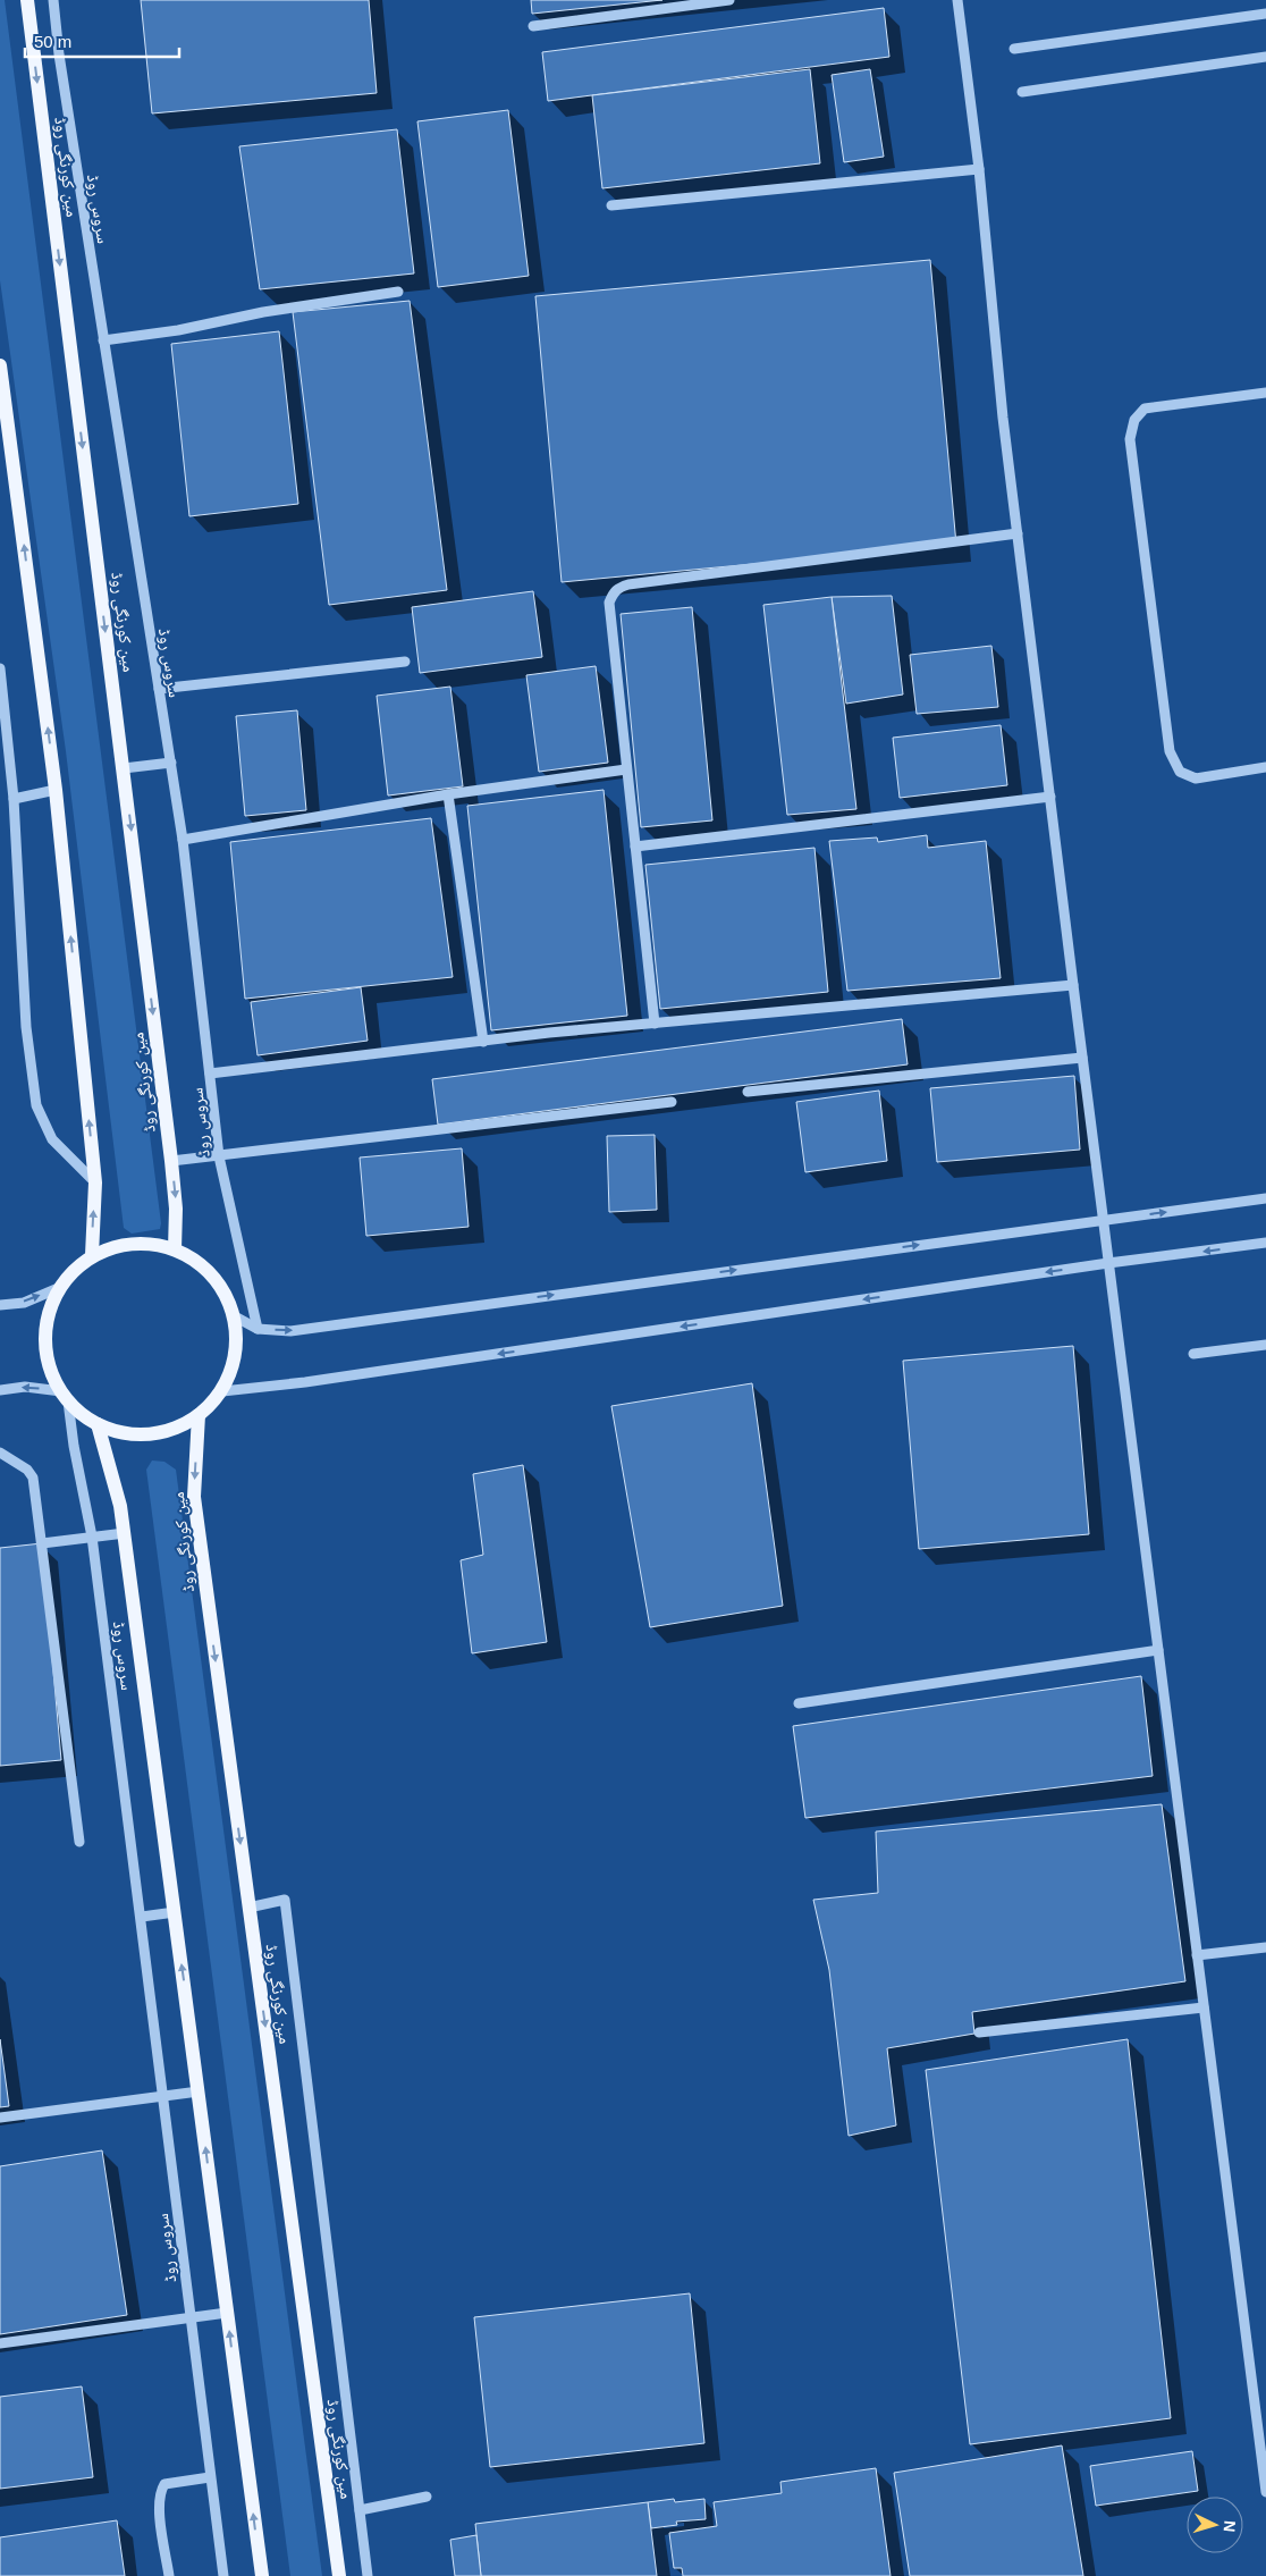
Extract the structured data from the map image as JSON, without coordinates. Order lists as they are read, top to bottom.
{
  "streets": {
    "main road": ["مین کورنگی روڈ"],
    "street": ["سروس روڈ"]
  },
  "crossings": [
    ["مین کورنگی روڈ", "سروس روڈ"]
  ],
  "scale_bar": "50 m",
  "north": "right"
}
